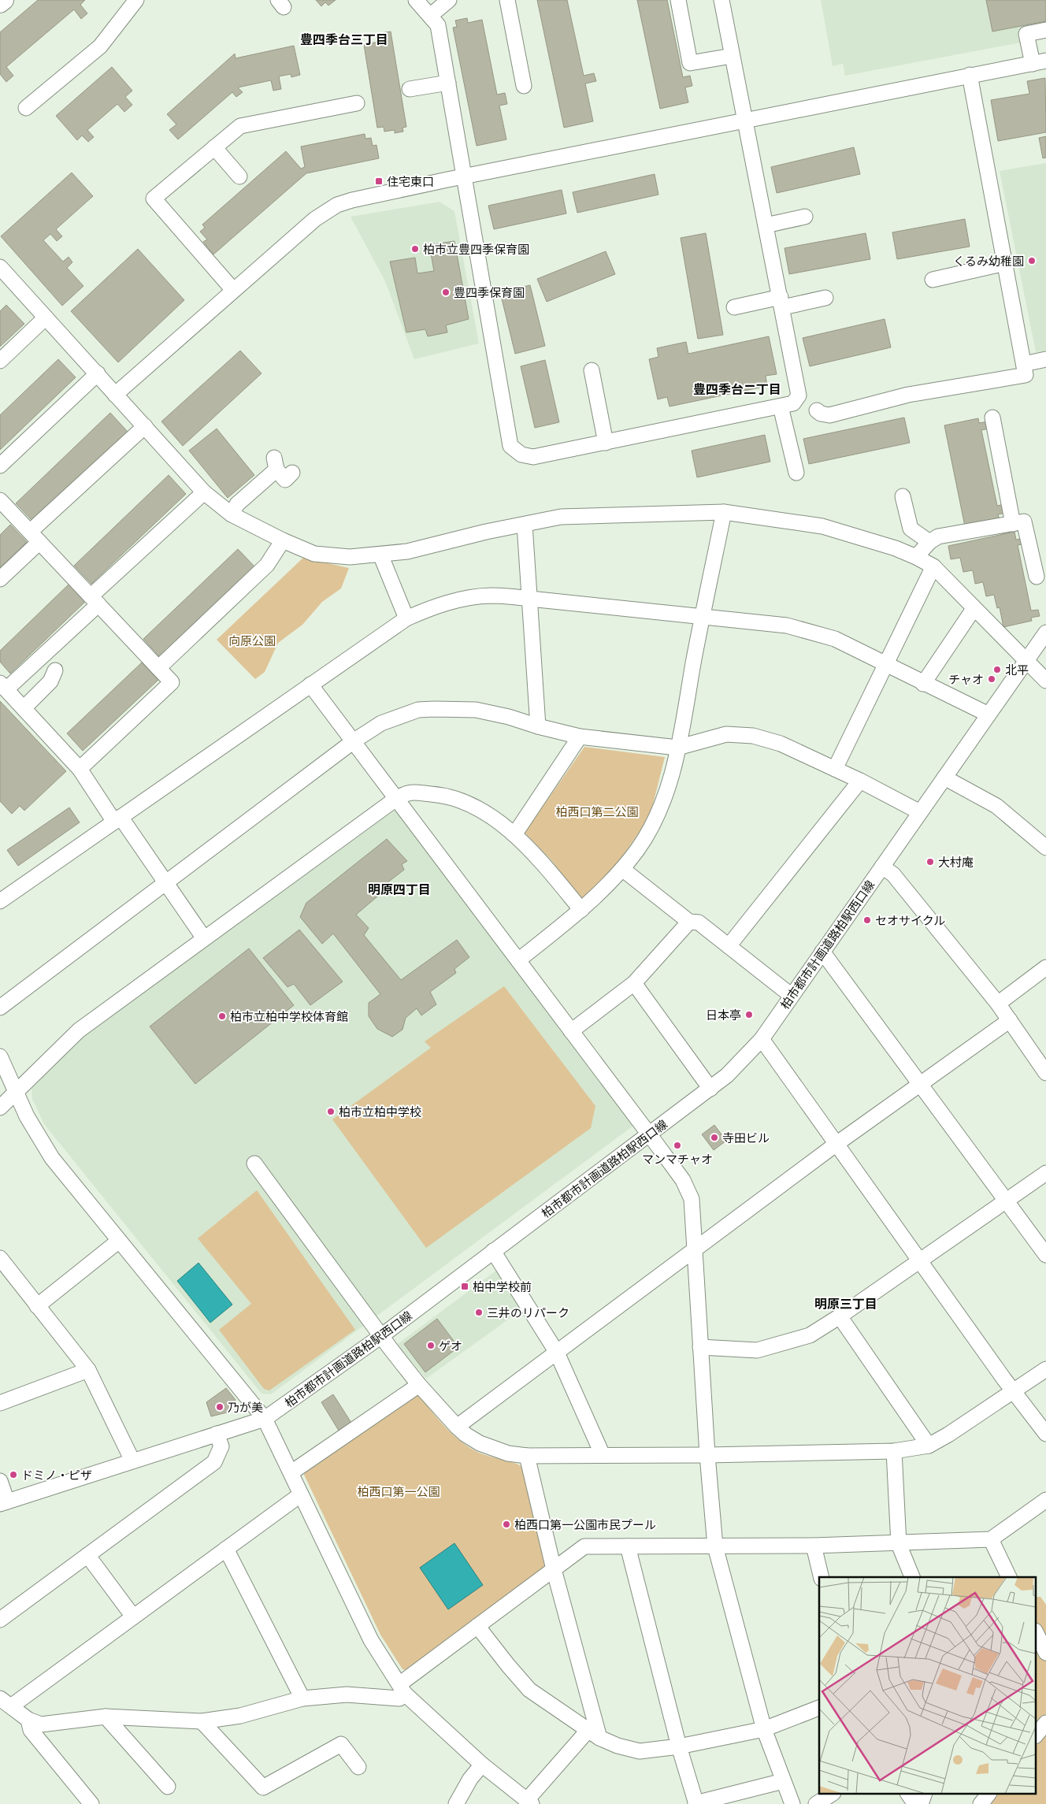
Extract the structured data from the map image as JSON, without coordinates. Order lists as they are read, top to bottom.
{
  "streets": {
    "street": ["柏市都市計画道路柏駅西口線"]
  },
  "districts": [
    "豊四季台三丁目",
    "豊四季台二丁目",
    "明原四丁目",
    "明原三丁目"
  ],
  "parks": ["向原公園", "柏西口第二公園", "柏西口第一公園"],
  "places": {
    "transit": ["住宅東口", "柏中学校前"],
    "other": [
      "柏市立豊四季保育園",
      "くるみ幼稚園",
      "豊四季保育園",
      "北平",
      "チャオ",
      "大村庵",
      "セオサイクル",
      "日本亭",
      "柏市立柏中学校体育館",
      "柏市立柏中学校",
      "寺田ビル",
      "マンマチャオ",
      "三井のリパーク",
      "ゲオ",
      "乃が美",
      "ドミノ・ピザ",
      "柏西口第一公園市民プール"
    ]
  }
}
